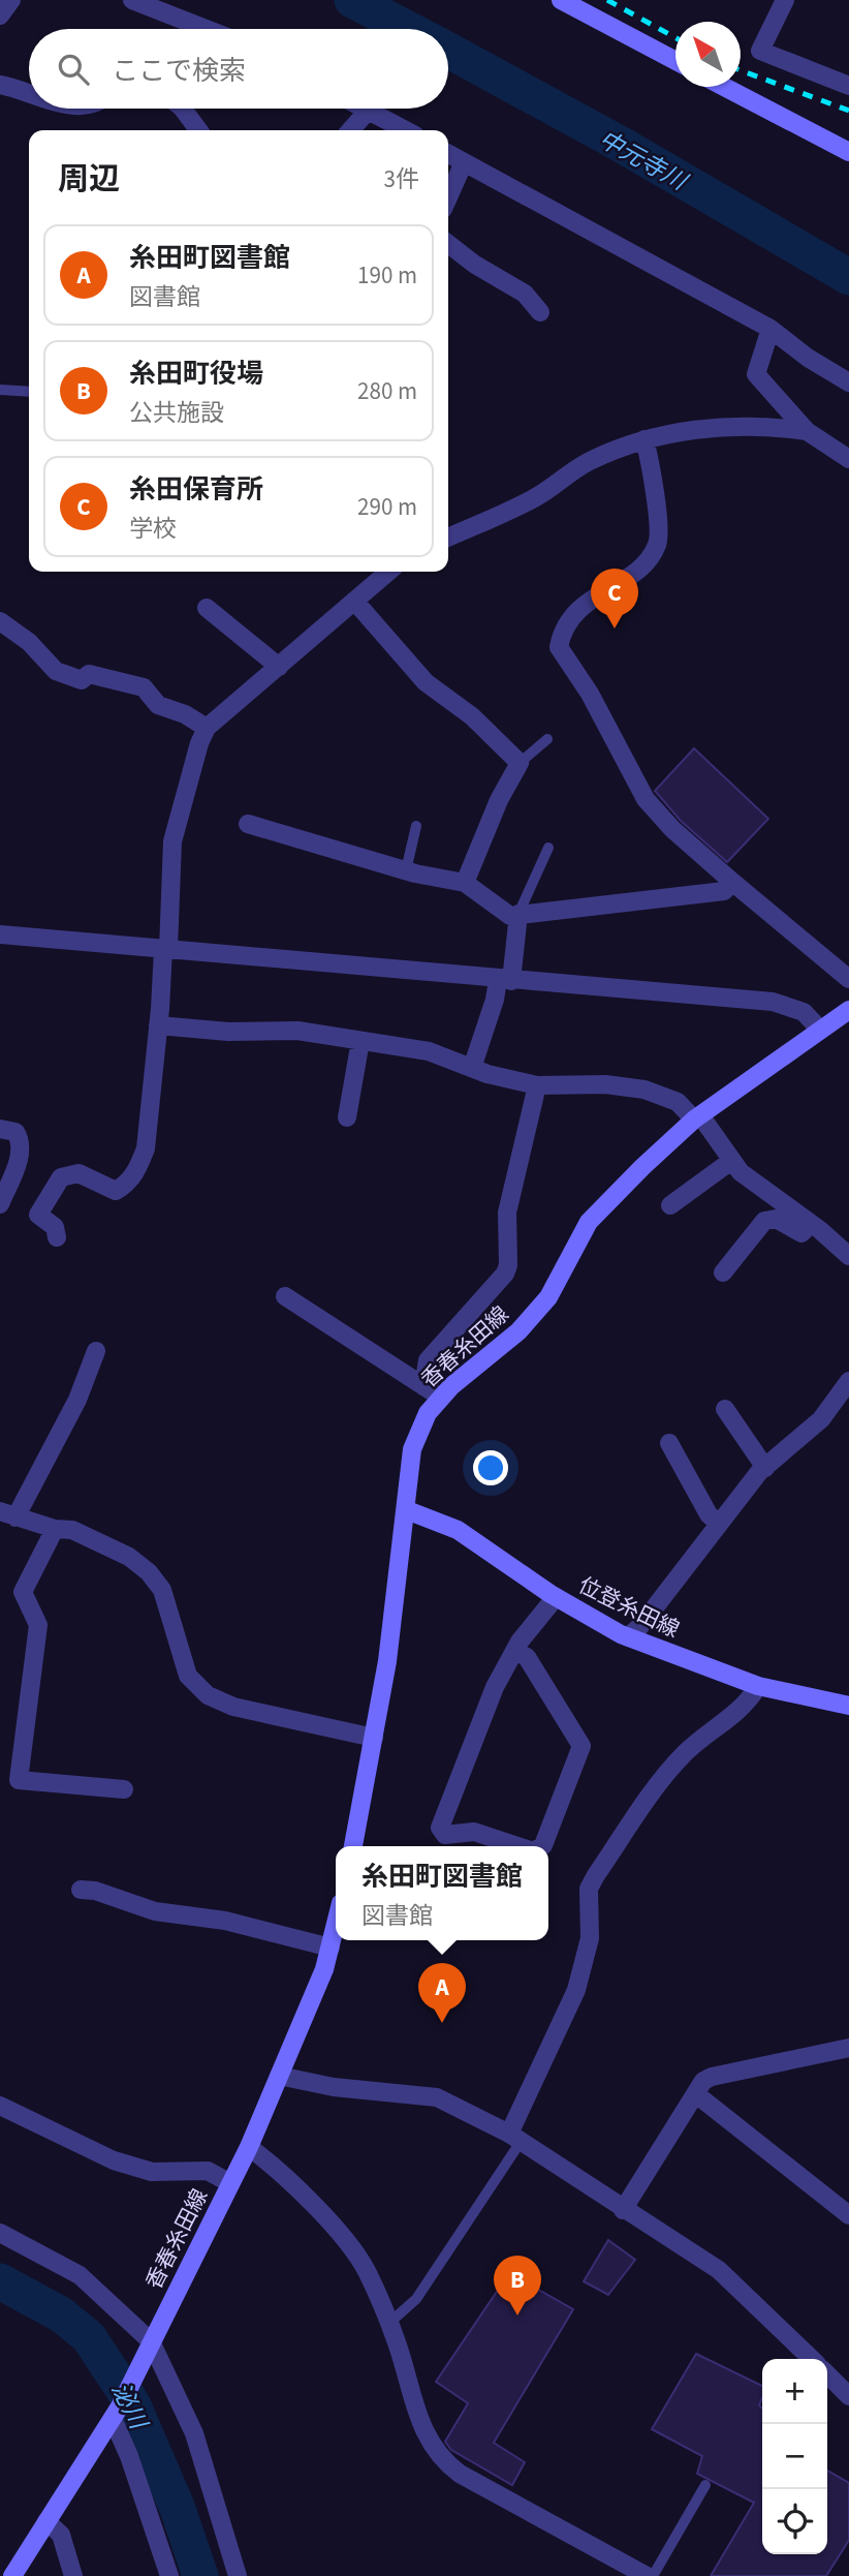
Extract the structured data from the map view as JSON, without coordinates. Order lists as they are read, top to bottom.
{
  "streets": {
    "main road": ["香春糸田線", "位登糸田線"]
  },
  "crossings": [
    ["香春糸田線", "位登糸田線"]
  ],
  "water": ["中元寺川", "泌川"],
  "north": "top left",
  "page": {
    "search": "ここで検索",
    "heading": ["周辺", "3件"],
    "list": [
      {
        "mark": "A",
        "name": "糸田町図書館",
        "note": "図書館",
        "value": "190 m"
      },
      {
        "mark": "B",
        "name": "糸田町役場",
        "note": "公共施設",
        "value": "280 m"
      },
      {
        "mark": "C",
        "name": "糸田保育所",
        "note": "学校",
        "value": "290 m"
      }
    ],
    "pins": ["C", "A", "B"],
    "popup": ["糸田町図書館", "図書館"],
    "map_buttons": ["+", "−"]
  }
}
